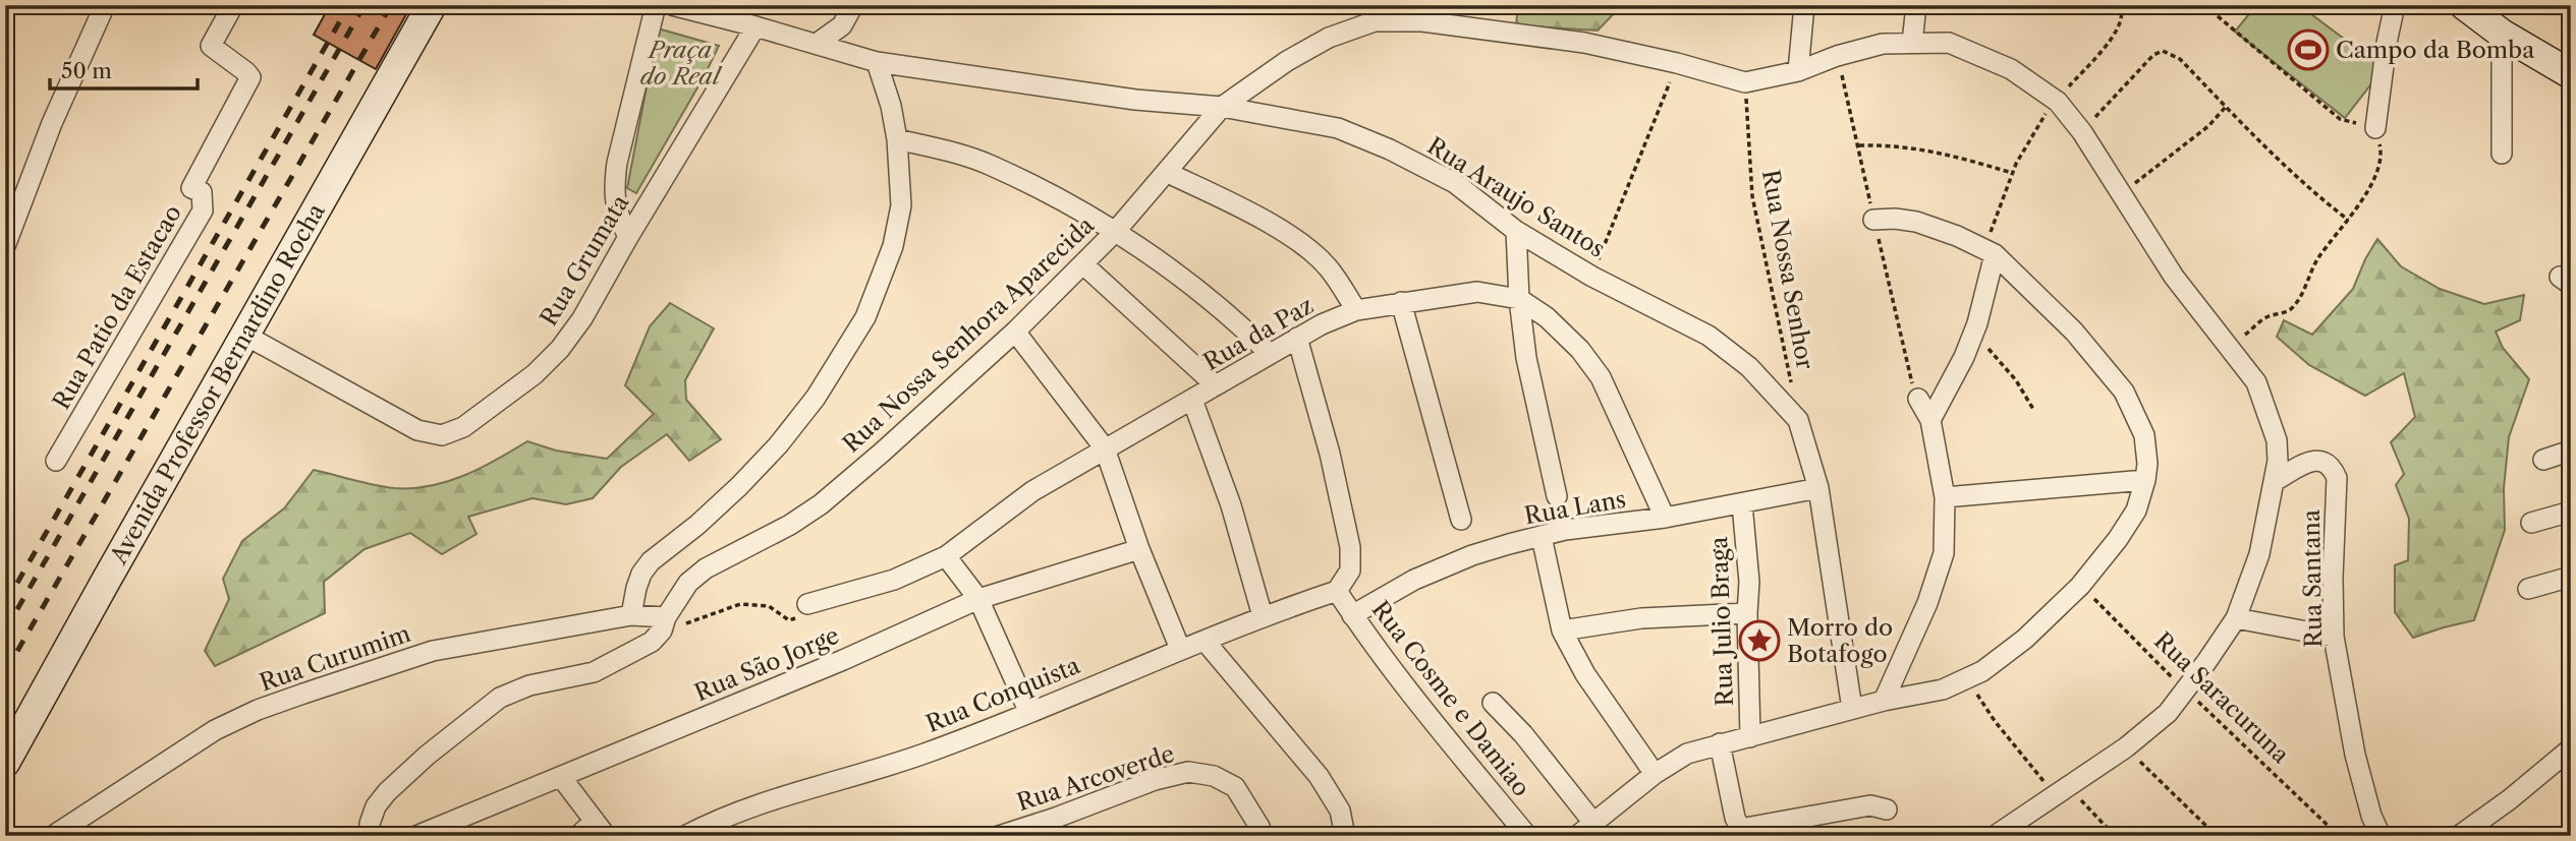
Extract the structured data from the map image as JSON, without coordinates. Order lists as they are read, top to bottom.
{
  "streets": {
    "main road": ["Avenida Professor Bernardino Rocha"],
    "street": [
      "Rua Araujo Santos",
      "Rua Grumata",
      "Rua Patio da Estacao",
      "Rua da Paz",
      "Rua Nossa Senhora Aparecida",
      "Rua Lans",
      "Rua Santana",
      "Rua Julio Braga",
      "Rua Curumim",
      "Rua São Jorge",
      "Rua Conquista",
      "Rua Cosme e Damiao",
      "Rua Arcoverde"
    ],
    "path": ["Rua Nossa Senhor", "Rua Saracuruna"]
  },
  "crossings": [
    ["Rua Araujo Santos", "Rua Grumata"],
    ["Rua Araujo Santos", "Rua Nossa Senhor"],
    ["Rua Araujo Santos", "Rua Nossa Senhora Aparecida"],
    ["Rua Araujo Santos", "Rua Lans"],
    ["Rua Grumata", "Avenida Professor Bernardino Rocha"],
    ["Rua Nossa Senhor", "Rua Nossa Senhora Aparecida"],
    ["Rua da Paz", "Rua Lans"],
    ["Rua Nossa Senhora Aparecida", "Rua Santana"],
    ["Rua Nossa Senhora Aparecida", "Rua Curumim"],
    ["Rua Nossa Senhora Aparecida", "Rua Saracuruna"],
    ["Rua Lans", "Rua Julio Braga"],
    ["Rua Lans", "Rua Cosme e Damiao"],
    ["Rua Conquista", "Rua Cosme e Damiao"]
  ],
  "parks": ["Praça do Real"],
  "places": {
    "sports": ["Campo da Bomba"],
    "place": ["Morro do Botafogo"]
  },
  "scale_bar": "50 m"
}
